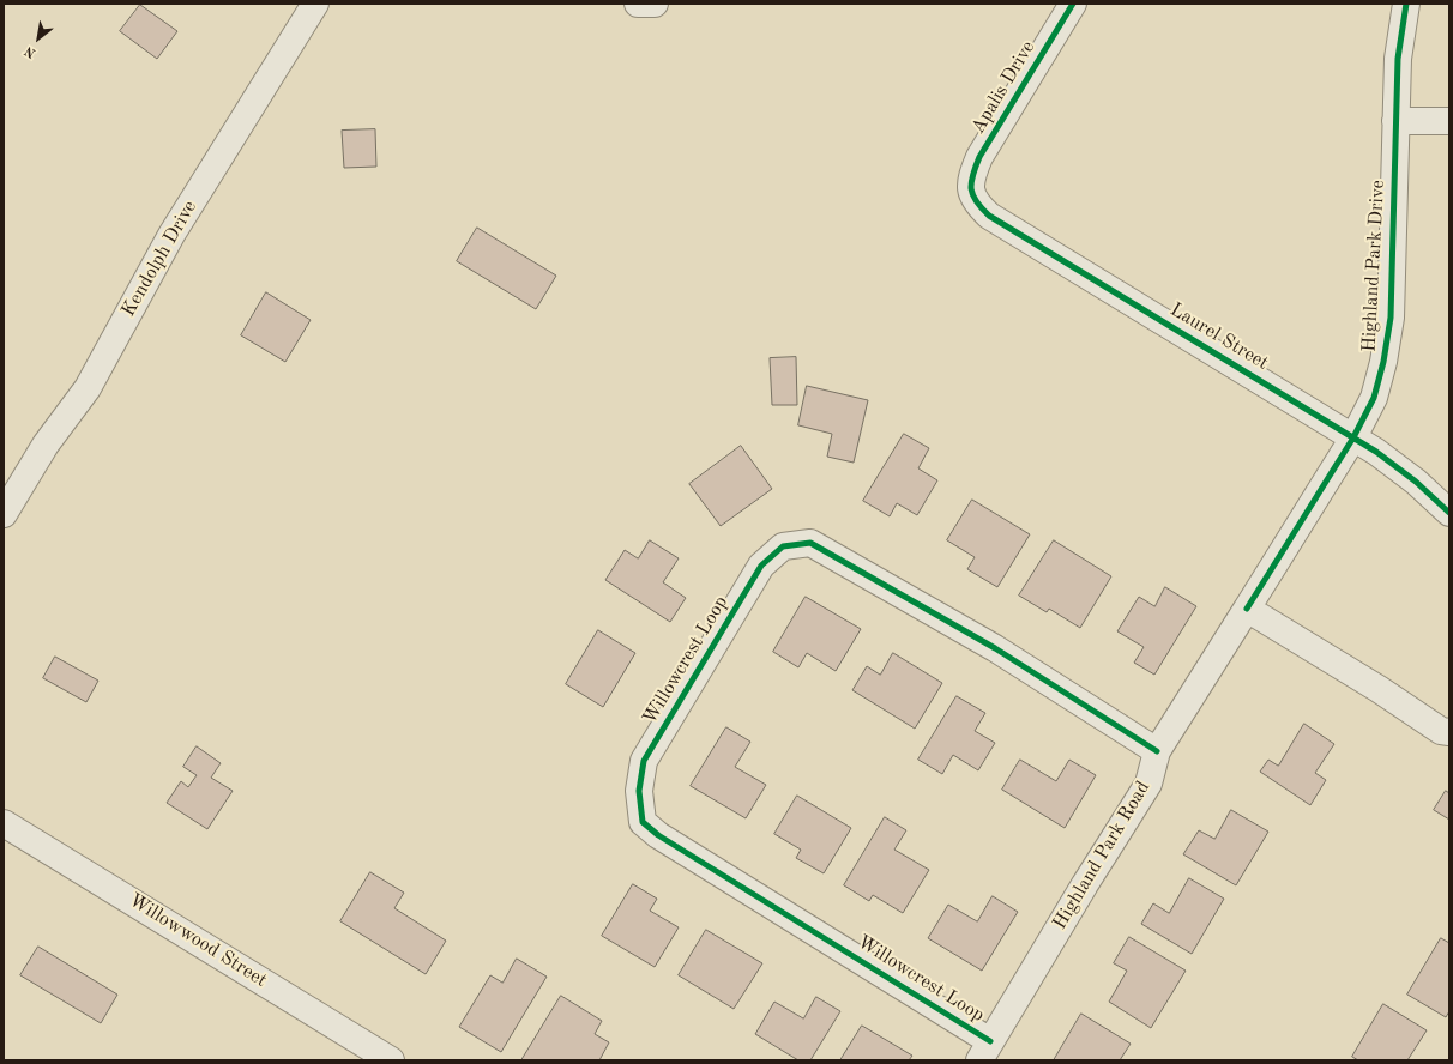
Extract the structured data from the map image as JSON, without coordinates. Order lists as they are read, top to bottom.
{
  "streets": {
    "street": [
      "Apalis Drive",
      "Kendolph Drive",
      "Highland Park Drive",
      "Laurel Street",
      "Willowcrest Loop",
      "Highland Park Road",
      "Willowwood Street"
    ]
  },
  "crossings": [
    ["Apalis Drive", "Laurel Street"],
    ["Highland Park Drive", "Laurel Street"],
    ["Highland Park Drive", "Highland Park Road"],
    ["Willowcrest Loop", "Highland Park Road"]
  ],
  "north": "bottom left"
}
